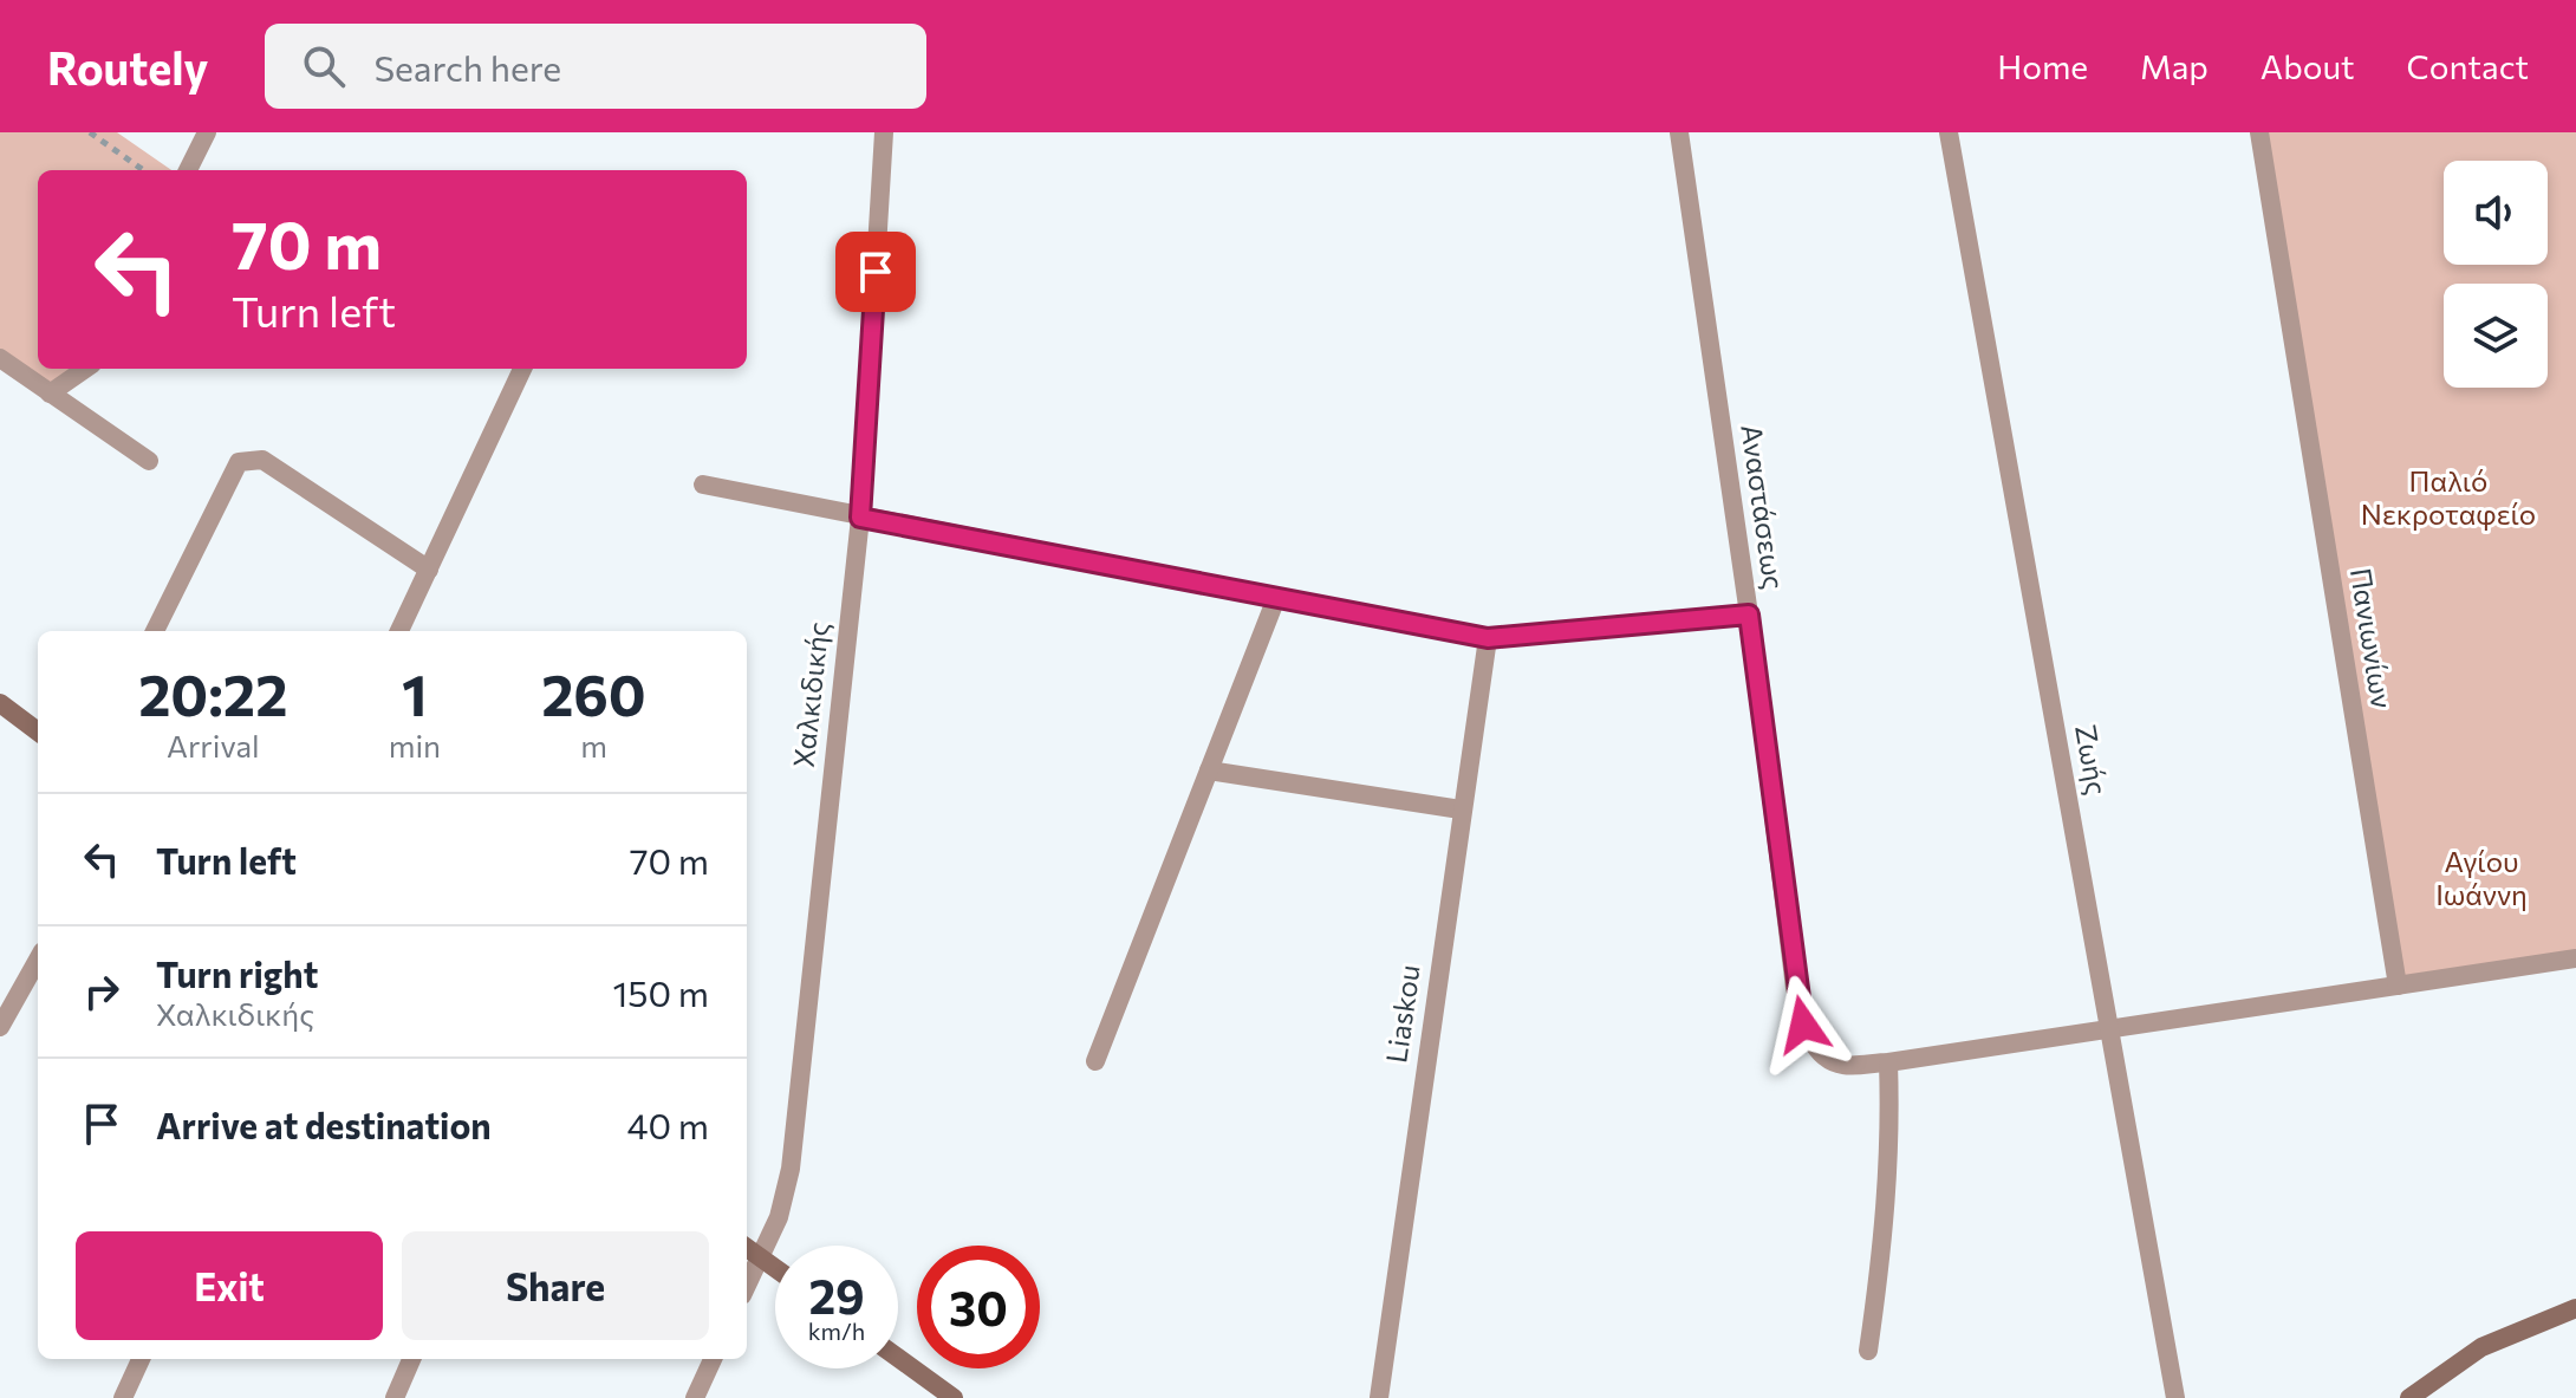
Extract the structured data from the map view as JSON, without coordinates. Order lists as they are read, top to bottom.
{
  "streets": {
    "street": [
      "Αναστάσεως",
      "Πανιωνίων",
      "Χαλκιδικής",
      "Ζωής",
      "Liaskou"
    ]
  },
  "parks": ["Παλιό Νεκροταφείο", "Αγίου Ιωάννη"],
  "page": {
    "header": "Routely",
    "search": "Search here",
    "nav": [
      "Home",
      "Map",
      "About",
      "Contact"
    ],
    "turn": ["70 m", "Turn left"],
    "eta": [
      "20:22",
      "Arrival",
      "1",
      "min",
      "260",
      "m"
    ],
    "list": [
      {
        "name": "Turn left",
        "value": "70 m"
      },
      {
        "name": "Turn right",
        "note": "Χαλκιδικής",
        "value": "150 m"
      },
      {
        "name": "Arrive at destination",
        "value": "40 m"
      }
    ],
    "buttons": ["Exit", "Share"],
    "speed": "29 km/h",
    "limit": "30"
  }
}
